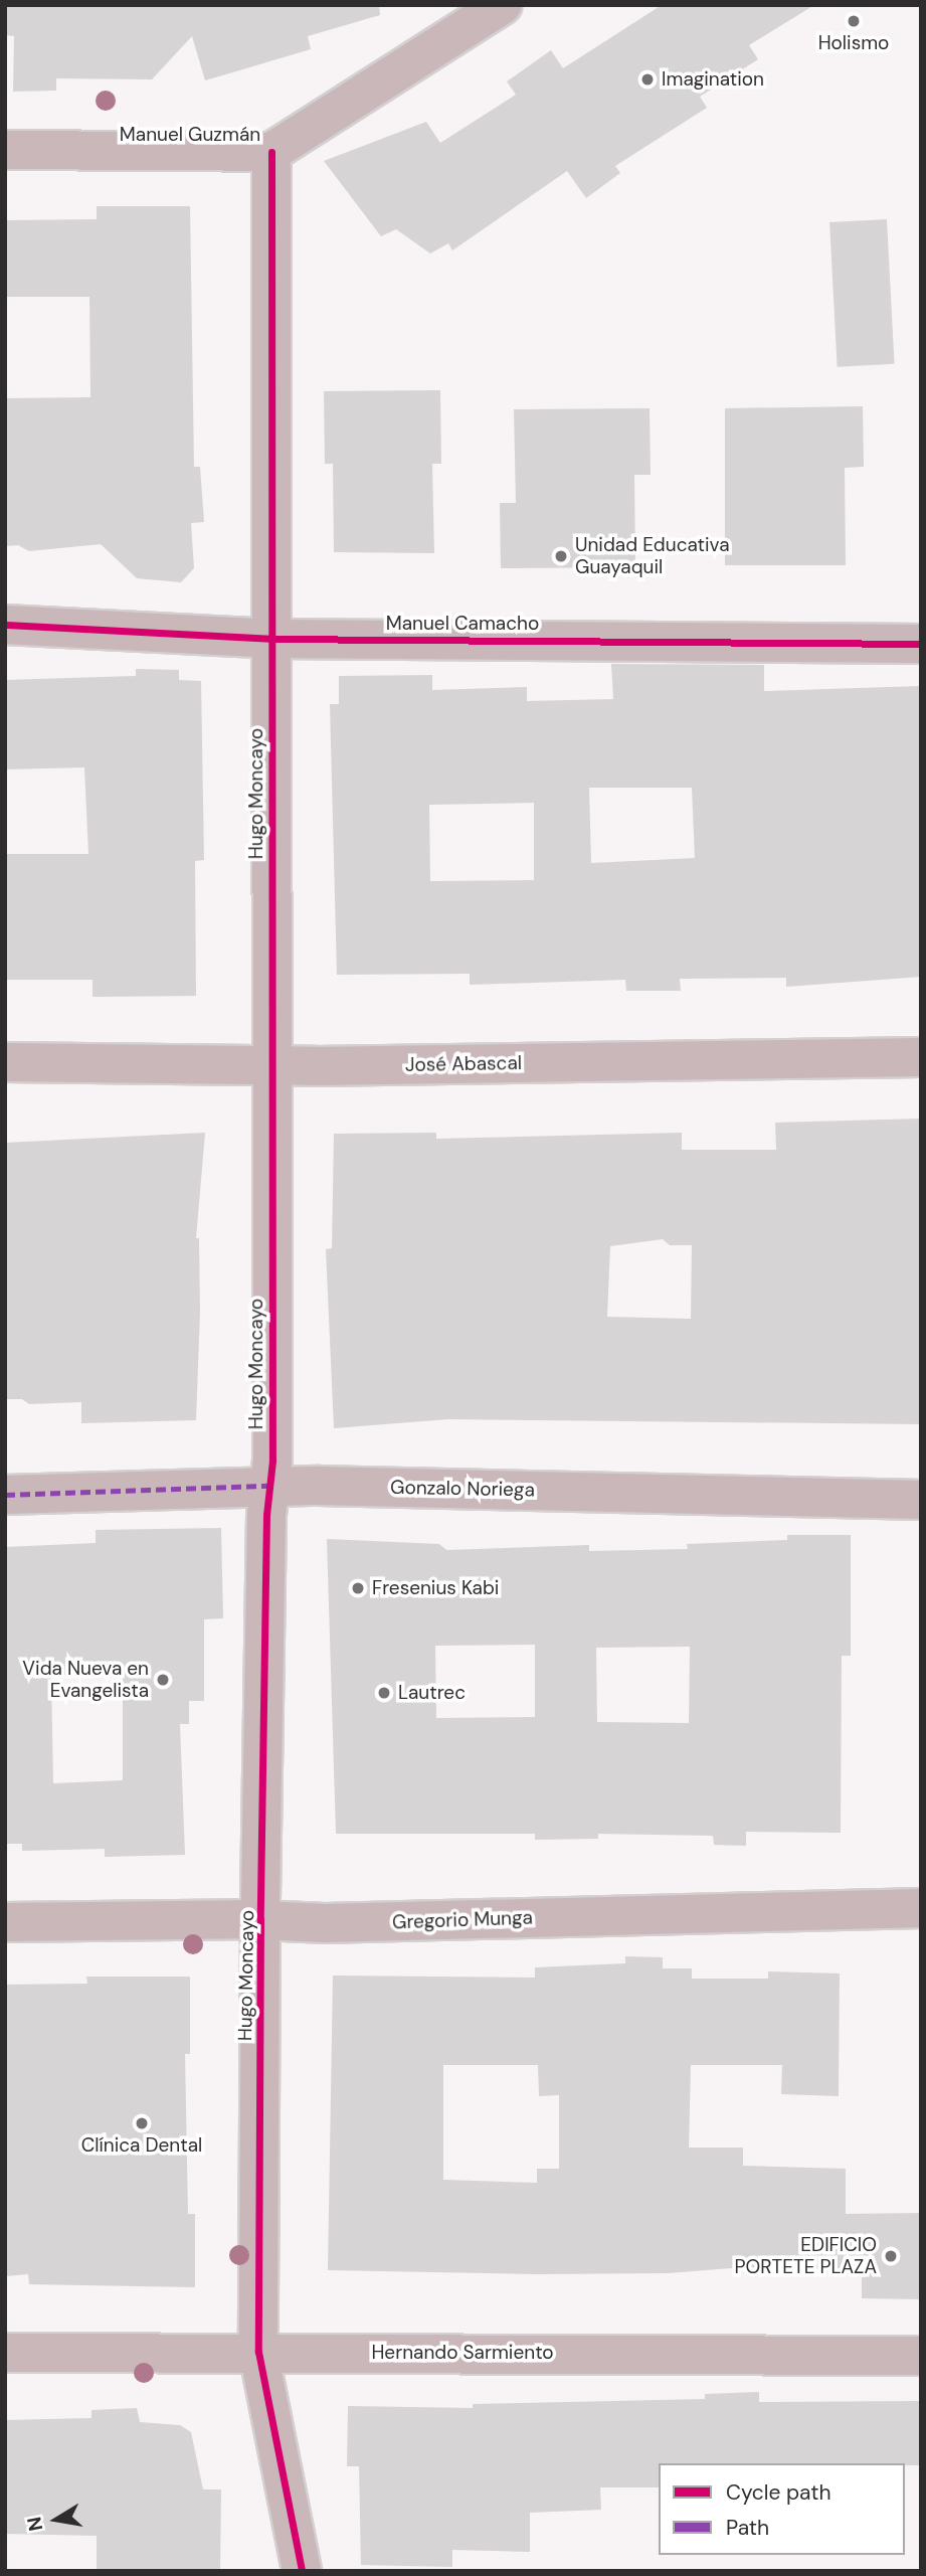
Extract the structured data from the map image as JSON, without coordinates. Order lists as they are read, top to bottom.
{
  "streets": {
    "street": [
      "Manuel Guzmán",
      "Manuel Camacho",
      "Hugo Moncayo",
      "José Abascal",
      "Gonzalo Noriega",
      "Gregorio Munga",
      "Hernando Sarmiento"
    ]
  },
  "crossings": [
    ["Manuel Guzmán", "Hugo Moncayo"],
    ["Manuel Camacho", "Hugo Moncayo"],
    ["Hugo Moncayo", "José Abascal"],
    ["Hugo Moncayo", "Gonzalo Noriega"],
    ["Hugo Moncayo", "Gregorio Munga"],
    ["Hugo Moncayo", "Hernando Sarmiento"]
  ],
  "places": [
    "Holismo",
    "Imagination",
    "Unidad Educativa Guayaquil",
    "Fresenius Kabi",
    "Vida Nueva en Evangelista",
    "Lautrec",
    "Clínica Dental",
    "EDIFICIO PORTETE PLAZA"
  ],
  "legend": ["Cycle path", "Path"],
  "north": "left"
}
